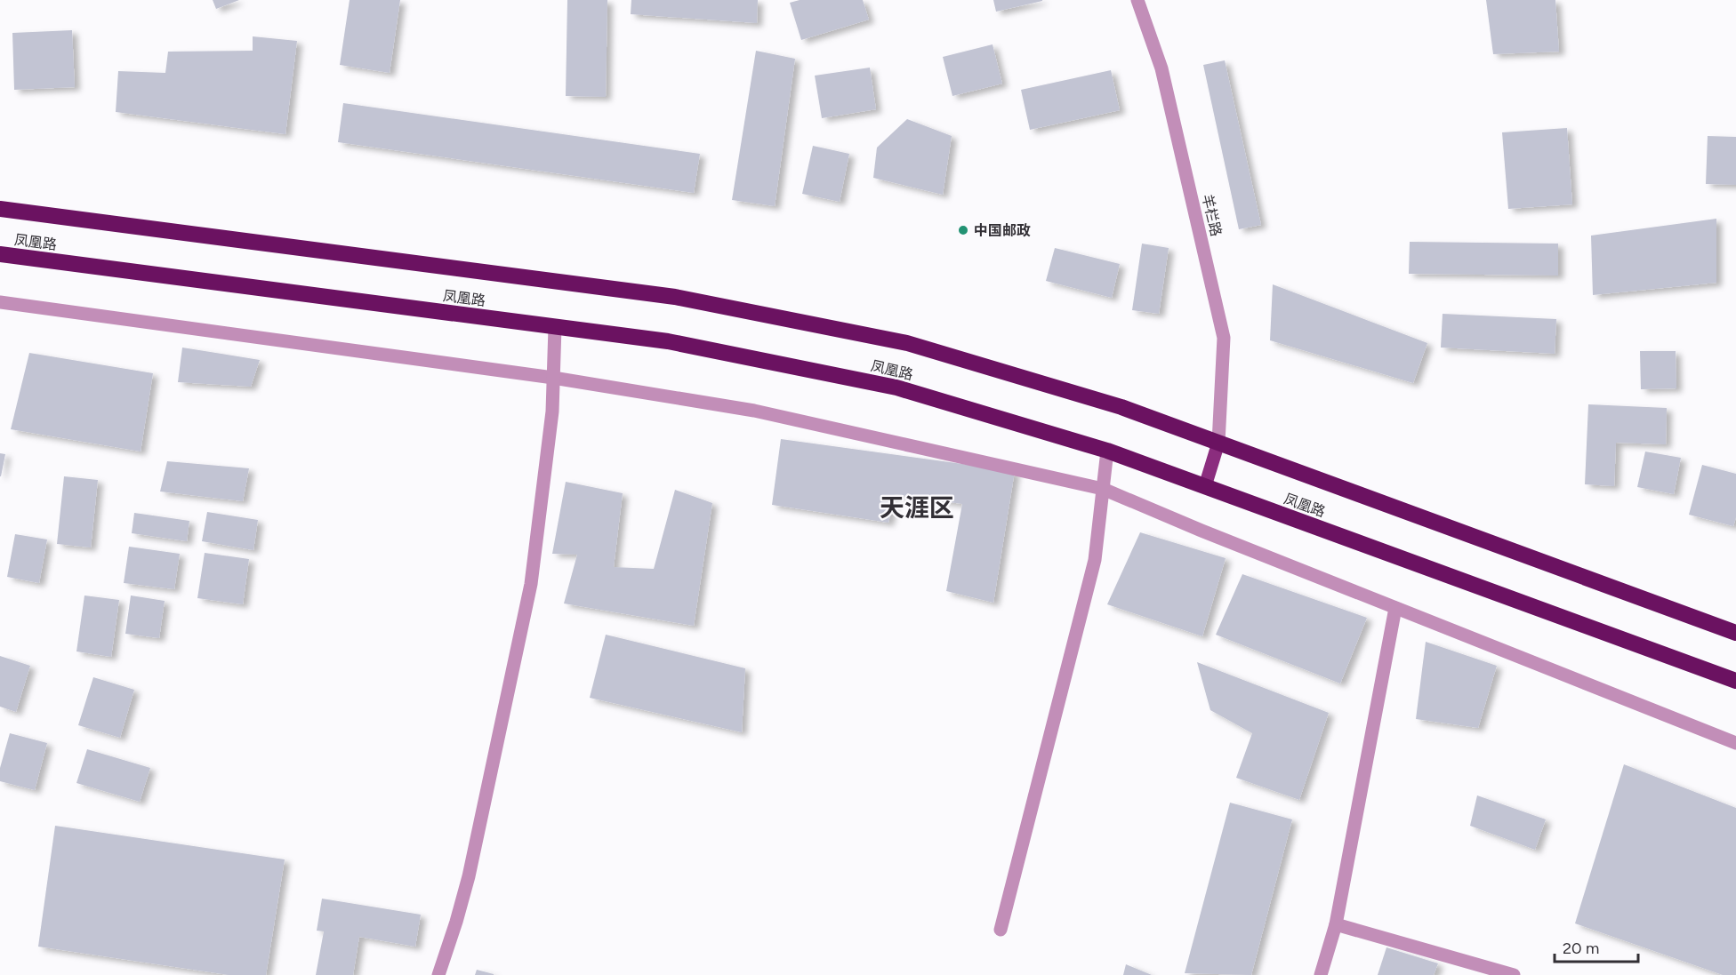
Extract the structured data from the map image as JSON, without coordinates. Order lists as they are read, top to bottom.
{
  "streets": {
    "highway": ["凤凰路"],
    "street": ["羊栏路"]
  },
  "crossings": [
    ["羊栏路", "凤凰路"]
  ],
  "districts": ["天涯区"],
  "places": ["中国邮政"],
  "scale_bar": "20 m"
}
